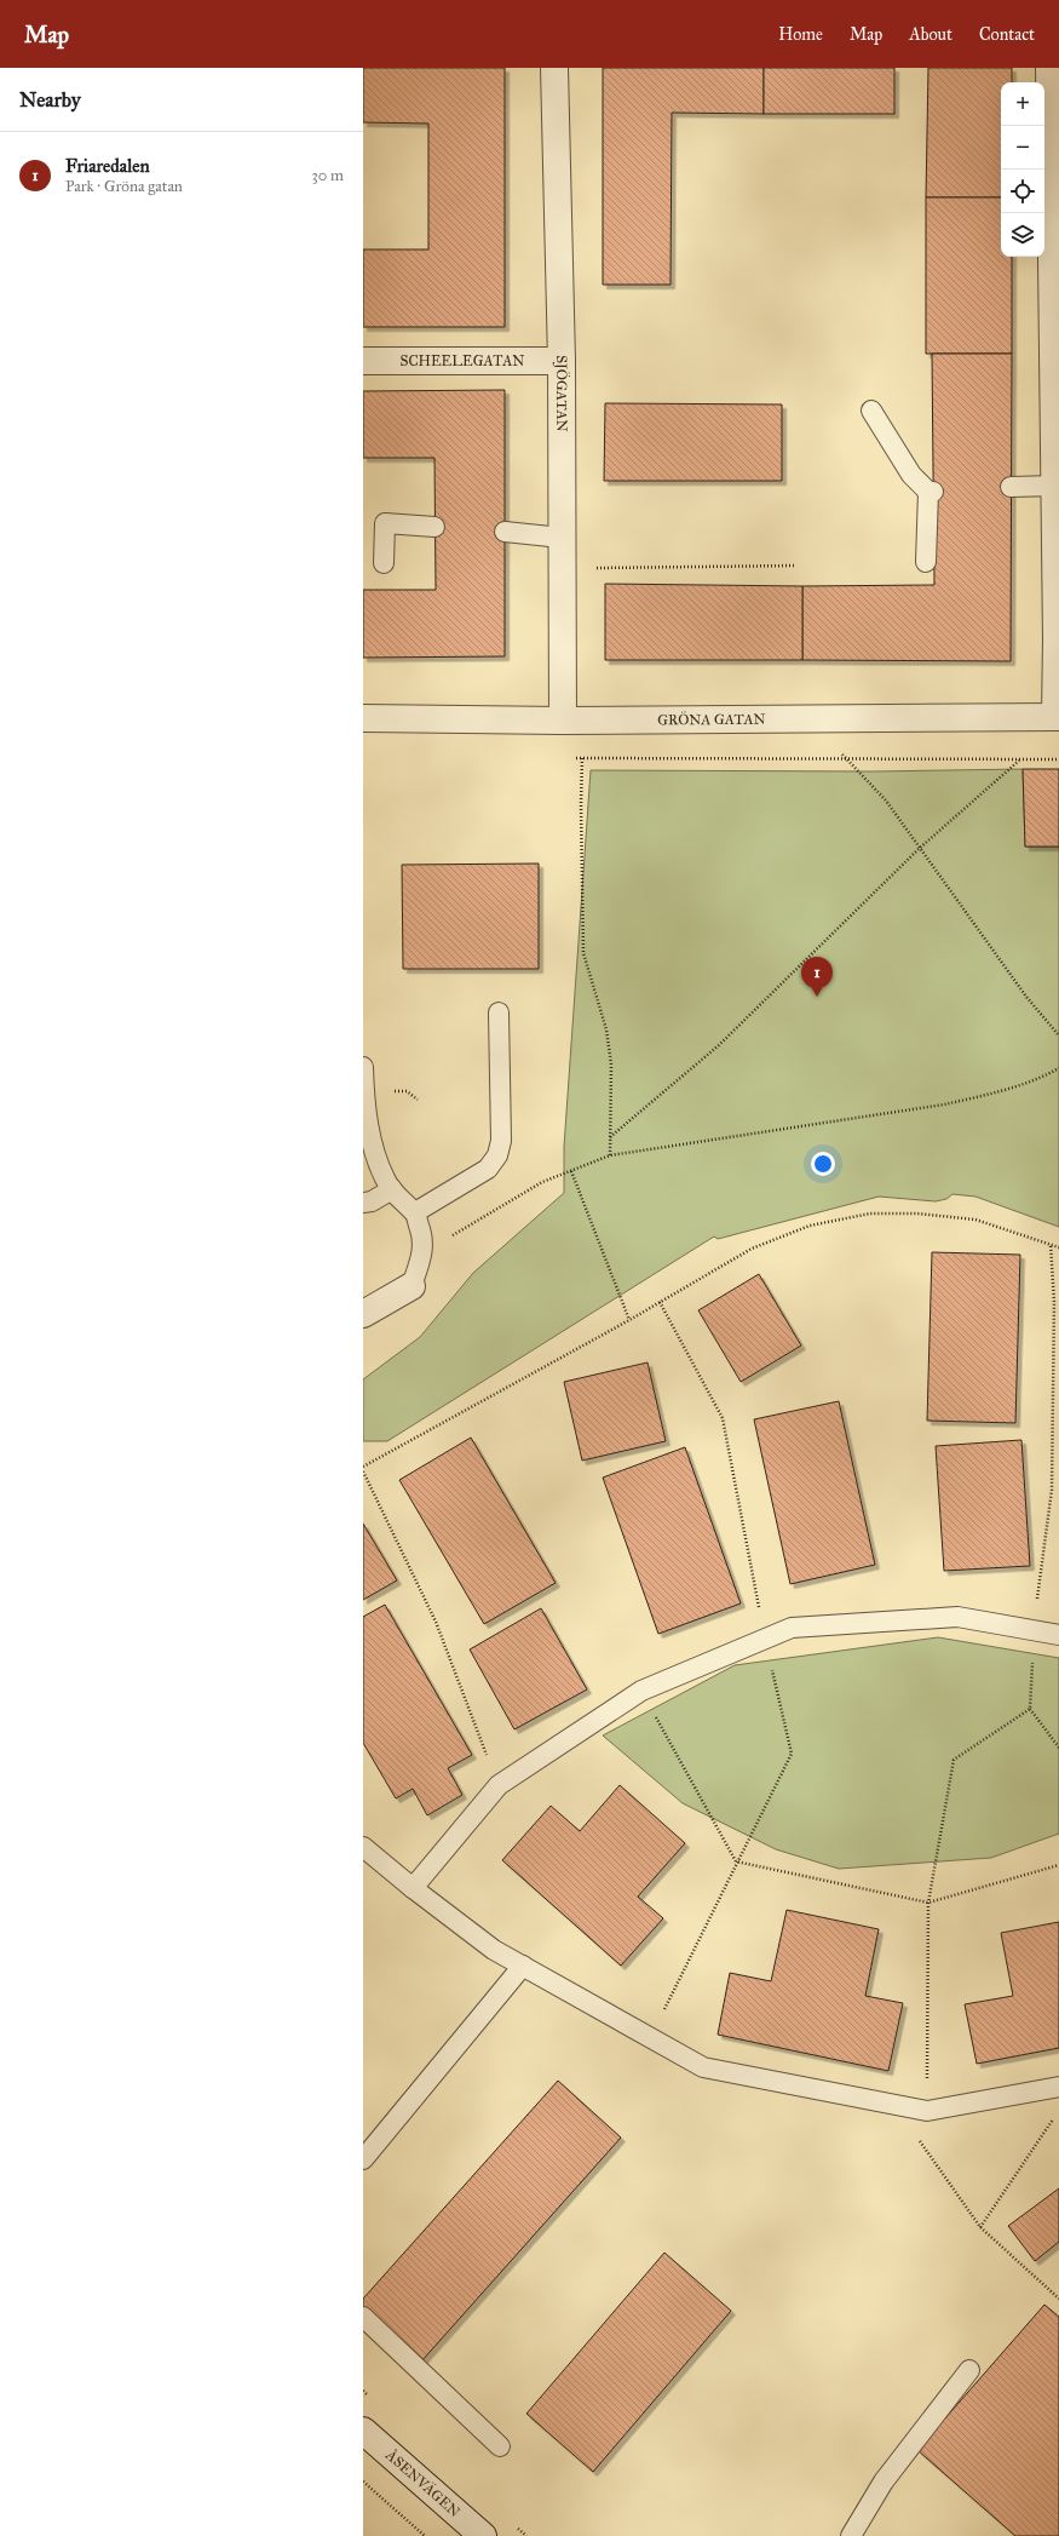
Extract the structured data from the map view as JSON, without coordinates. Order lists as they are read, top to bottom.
{
  "streets": {
    "street": [
      "SCHEELEGATAN",
      "SJÖGATAN",
      "GRÖNA GATAN",
      "ÅSENVÄGEN"
    ]
  },
  "crossings": [
    ["SCHEELEGATAN", "SJÖGATAN"],
    ["SJÖGATAN", "GRÖNA GATAN"]
  ],
  "page": {
    "header": "Map",
    "nav": [
      "Home",
      "Map",
      "About",
      "Contact"
    ],
    "heading": "Nearby",
    "map_buttons": ["+", "−"],
    "list": [
      {
        "mark": "1",
        "name": "Friaredalen",
        "note": "Park · Gröna gatan",
        "value": "30 m"
      }
    ],
    "pins": "1"
  }
}
